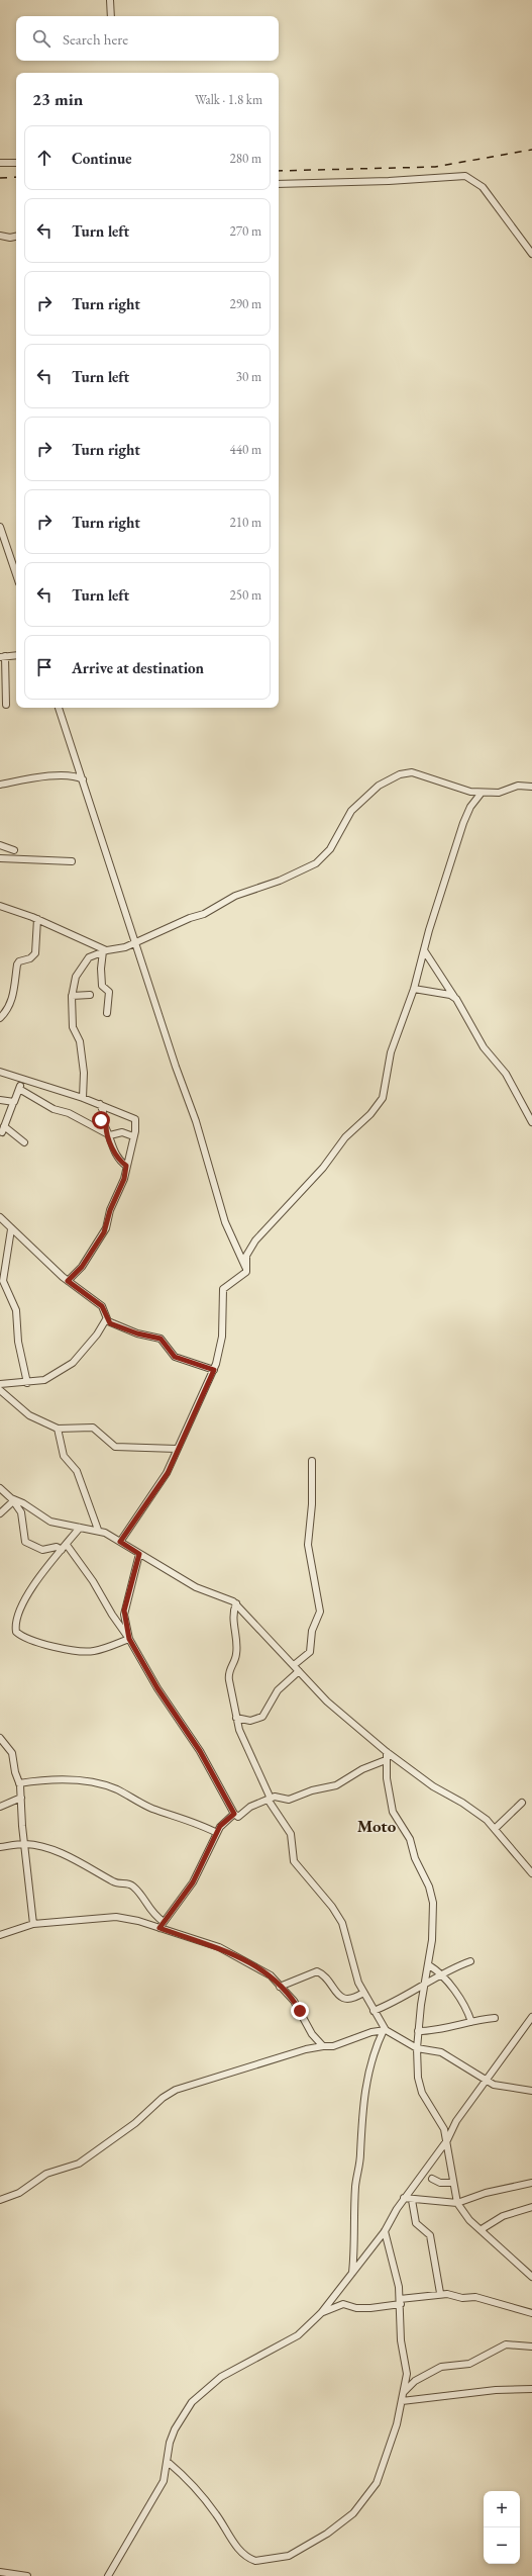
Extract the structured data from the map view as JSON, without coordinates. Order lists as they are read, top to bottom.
{
  "districts": ["Moto"],
  "page": {
    "search": "Search here",
    "heading": ["23 min", "Walk · 1.8 km"],
    "list": [
      ["Continue", "280 m"],
      ["Turn left", "270 m"],
      ["Turn right", "290 m"],
      ["Turn left", "30 m"],
      ["Turn right", "440 m"],
      ["Turn right", "210 m"],
      ["Turn left", "250 m"],
      "Arrive at destination"
    ],
    "map_buttons": ["+", "−"]
  }
}
